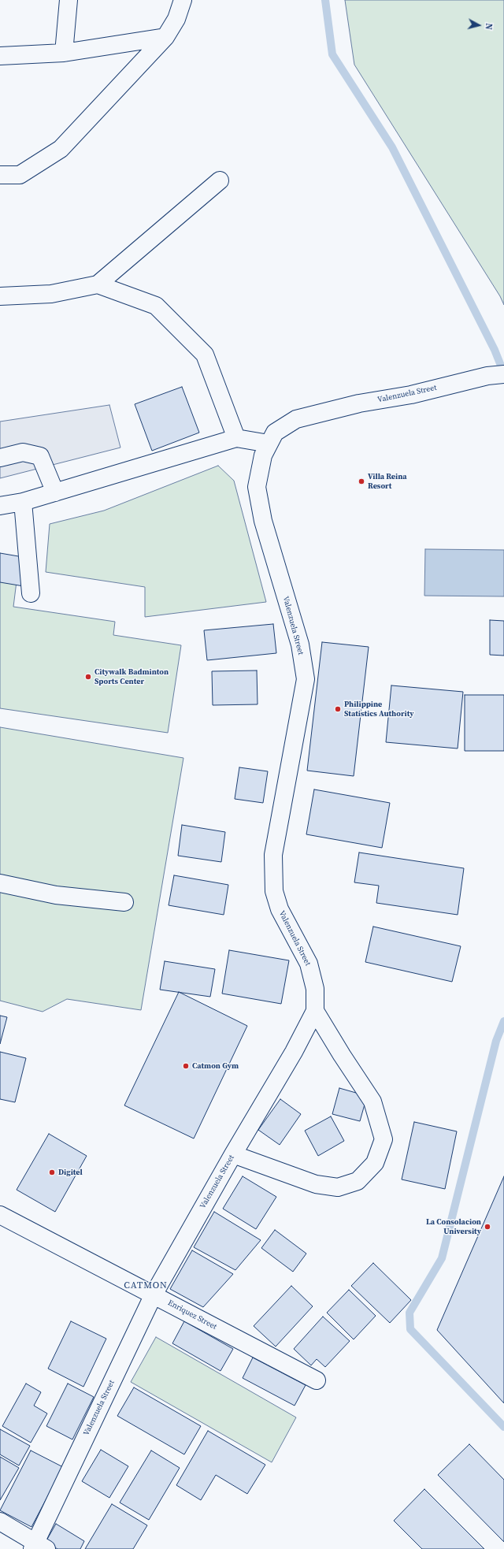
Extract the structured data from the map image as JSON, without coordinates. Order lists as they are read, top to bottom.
{
  "streets": {
    "street": ["Valenzuela Street", "Enriquez Street"]
  },
  "crossings": [
    ["Valenzuela Street", "Enriquez Street"]
  ],
  "districts": ["CATMON"],
  "places": [
    "Villa Reina Resort",
    "Citywalk Badminton Sports Center",
    "Philippine Statistics Authority",
    "Catmon Gym",
    "Digitel",
    "La Consolacion University"
  ],
  "north": "right"
}
